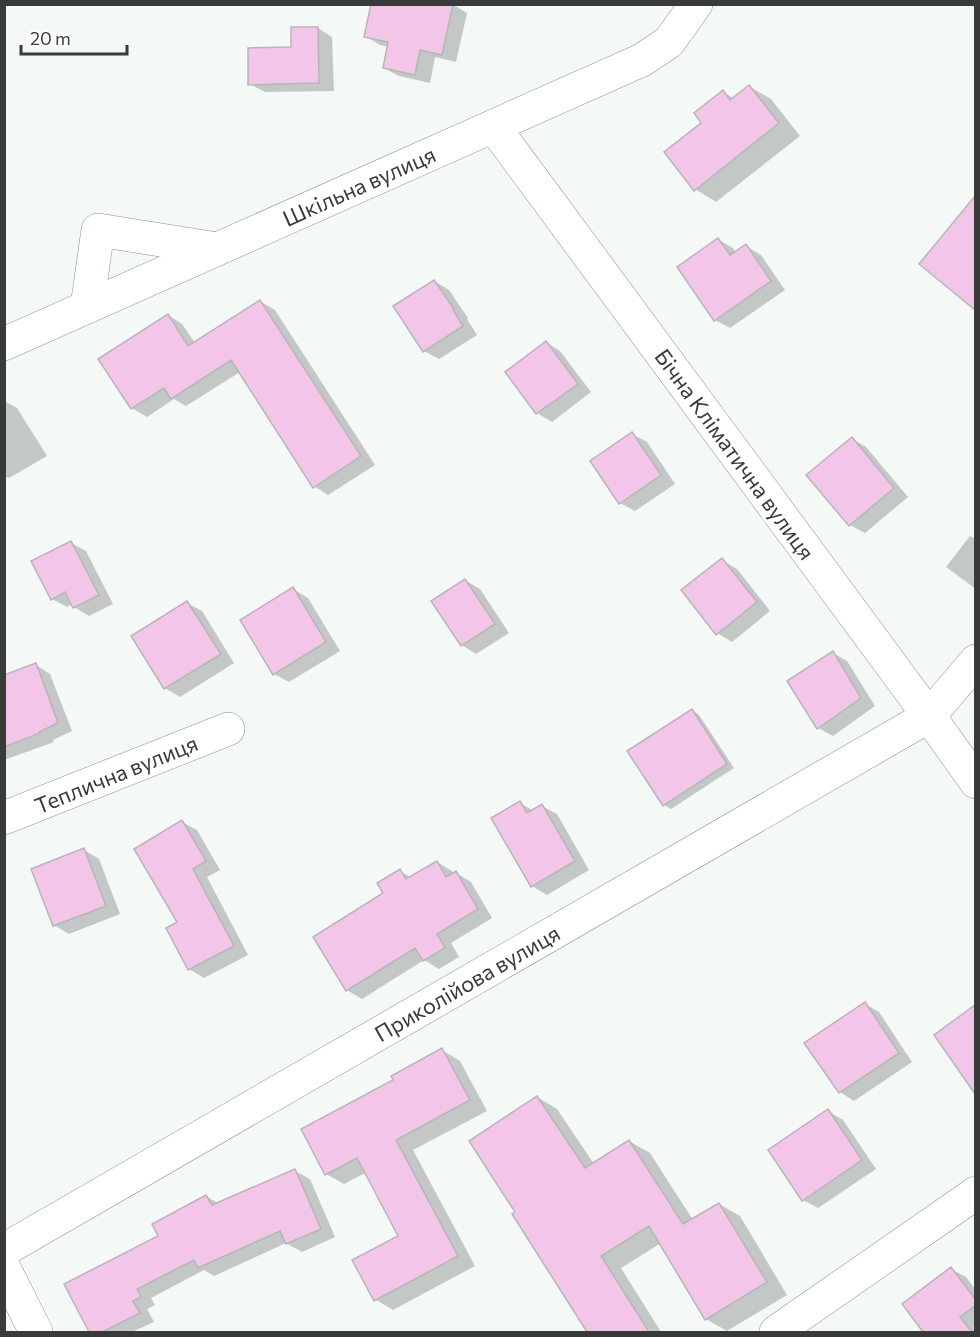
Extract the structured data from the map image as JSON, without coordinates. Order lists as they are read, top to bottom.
{
  "streets": {
    "street": [
      "Шкільна вулиця",
      "Бічна Кліматична вулиця",
      "Теплична вулиця",
      "Приколійова вулиця"
    ]
  },
  "crossings": [
    ["Шкільна вулиця", "Бічна Кліматична вулиця"],
    ["Бічна Кліматична вулиця", "Приколійова вулиця"]
  ],
  "scale_bar": "20 m"
}
